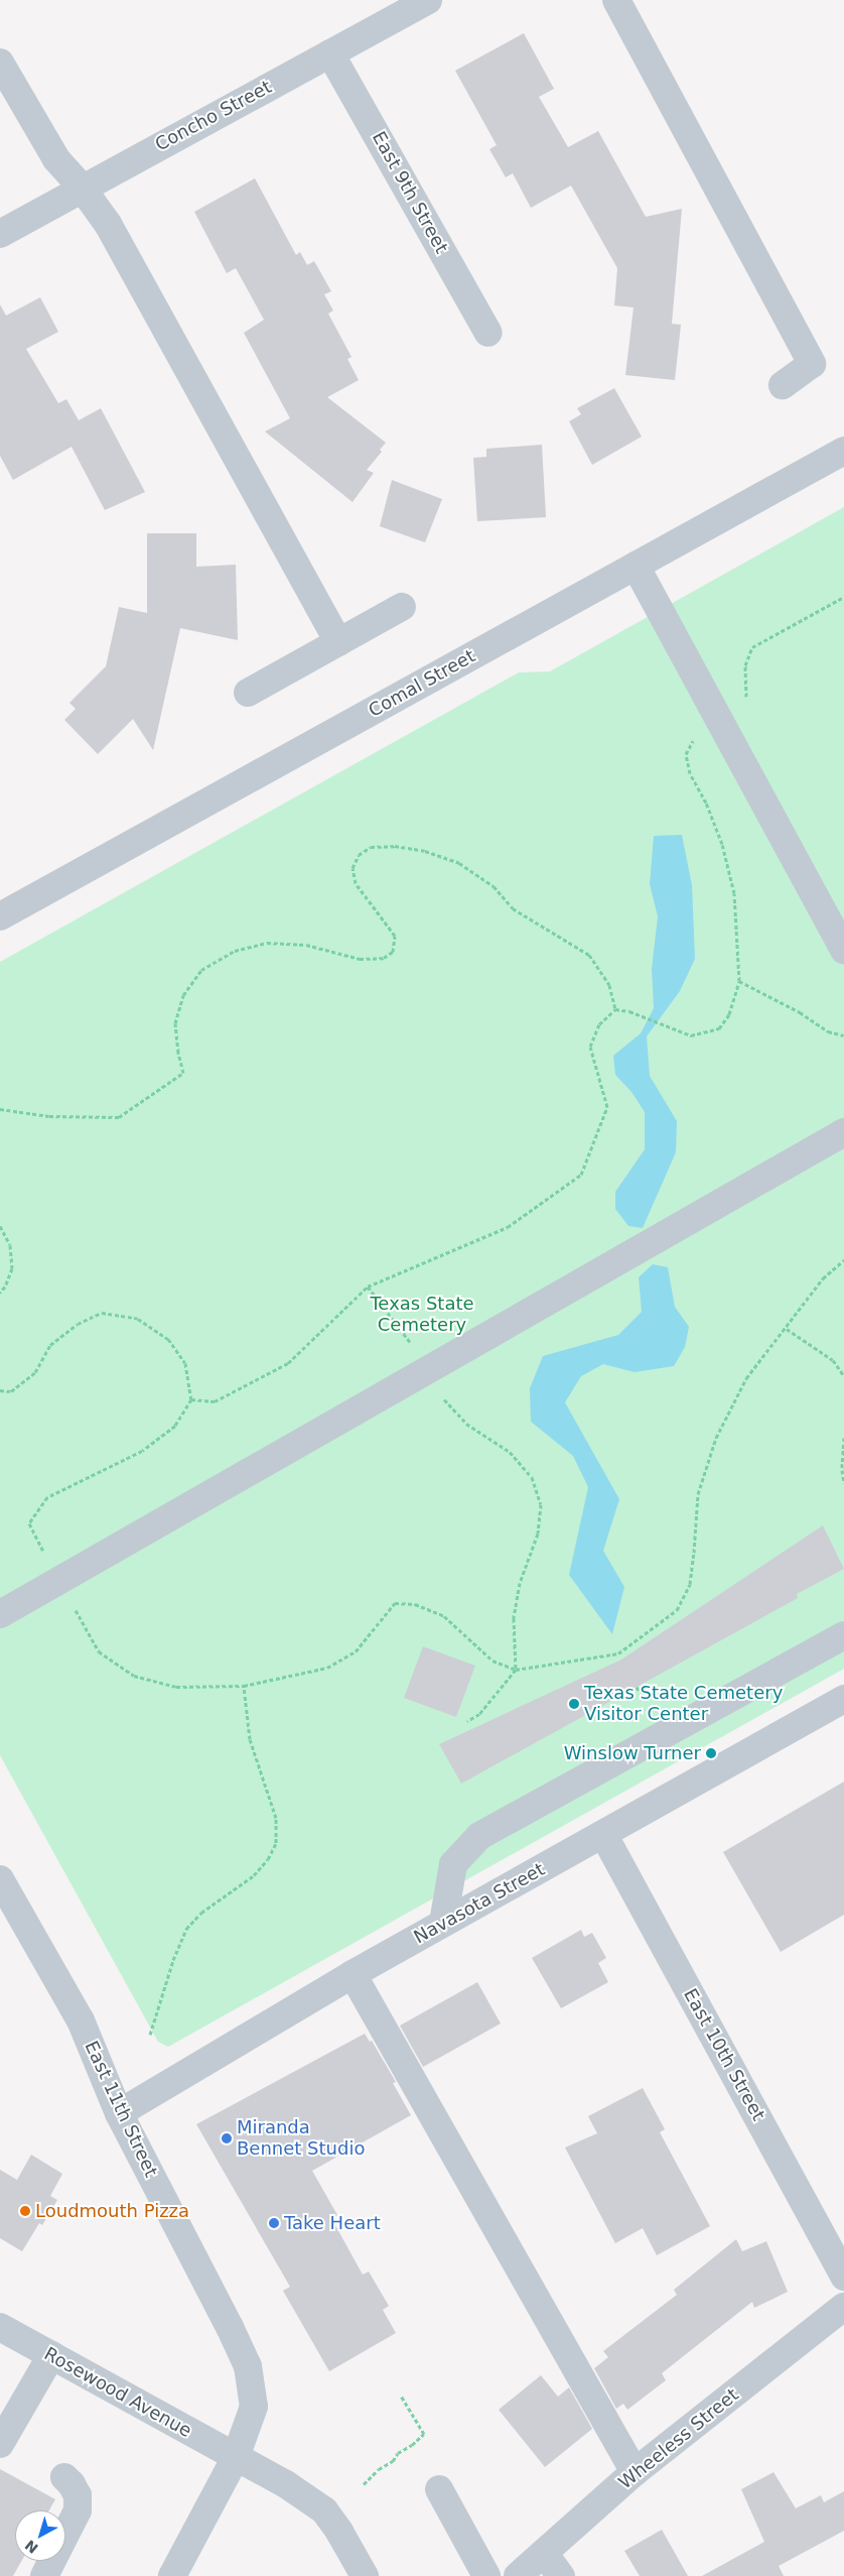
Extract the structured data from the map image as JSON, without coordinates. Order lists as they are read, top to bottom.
{
  "streets": {
    "street": [
      "Concho Street",
      "East 9th Street",
      "Comal Street",
      "Navasota Street",
      "East 10th Street",
      "East 11th Street",
      "Rosewood Avenue",
      "Wheeless Street"
    ]
  },
  "crossings": [
    ["Concho Street", "East 9th Street"],
    ["Navasota Street", "East 10th Street"],
    ["Navasota Street", "East 11th Street"],
    ["East 11th Street", "Rosewood Avenue"]
  ],
  "parks": ["Texas State Cemetery"],
  "places": [
    "Texas State Cemetery Visitor Center",
    "Winslow Turner",
    "Miranda Bennet Studio",
    "Loudmouth Pizza",
    "Take Heart"
  ],
  "north": "bottom left"
}
